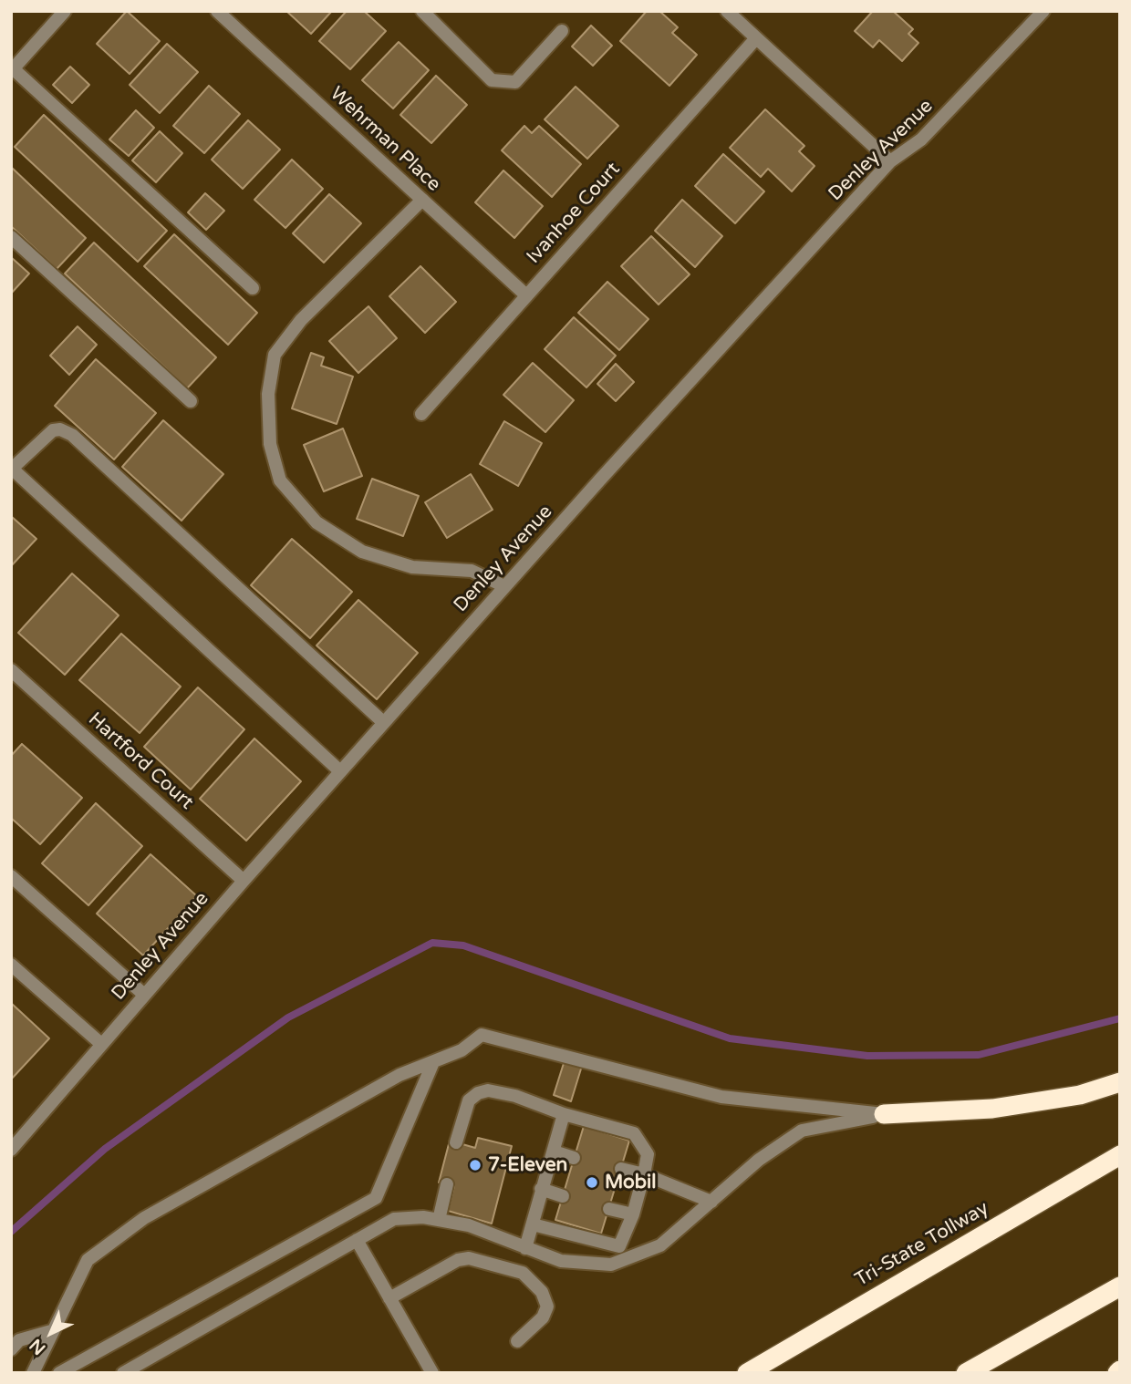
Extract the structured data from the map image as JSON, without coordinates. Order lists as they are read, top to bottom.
{
  "streets": {
    "highway": ["Tri-State Tollway"],
    "street": [
      "Wehrman Place",
      "Denley Avenue",
      "Ivanhoe Court",
      "Hartford Court"
    ]
  },
  "crossings": [
    ["Wehrman Place", "Ivanhoe Court"],
    ["Denley Avenue", "Hartford Court"]
  ],
  "places": ["7-Eleven", "Mobil"],
  "north": "bottom left"
}
